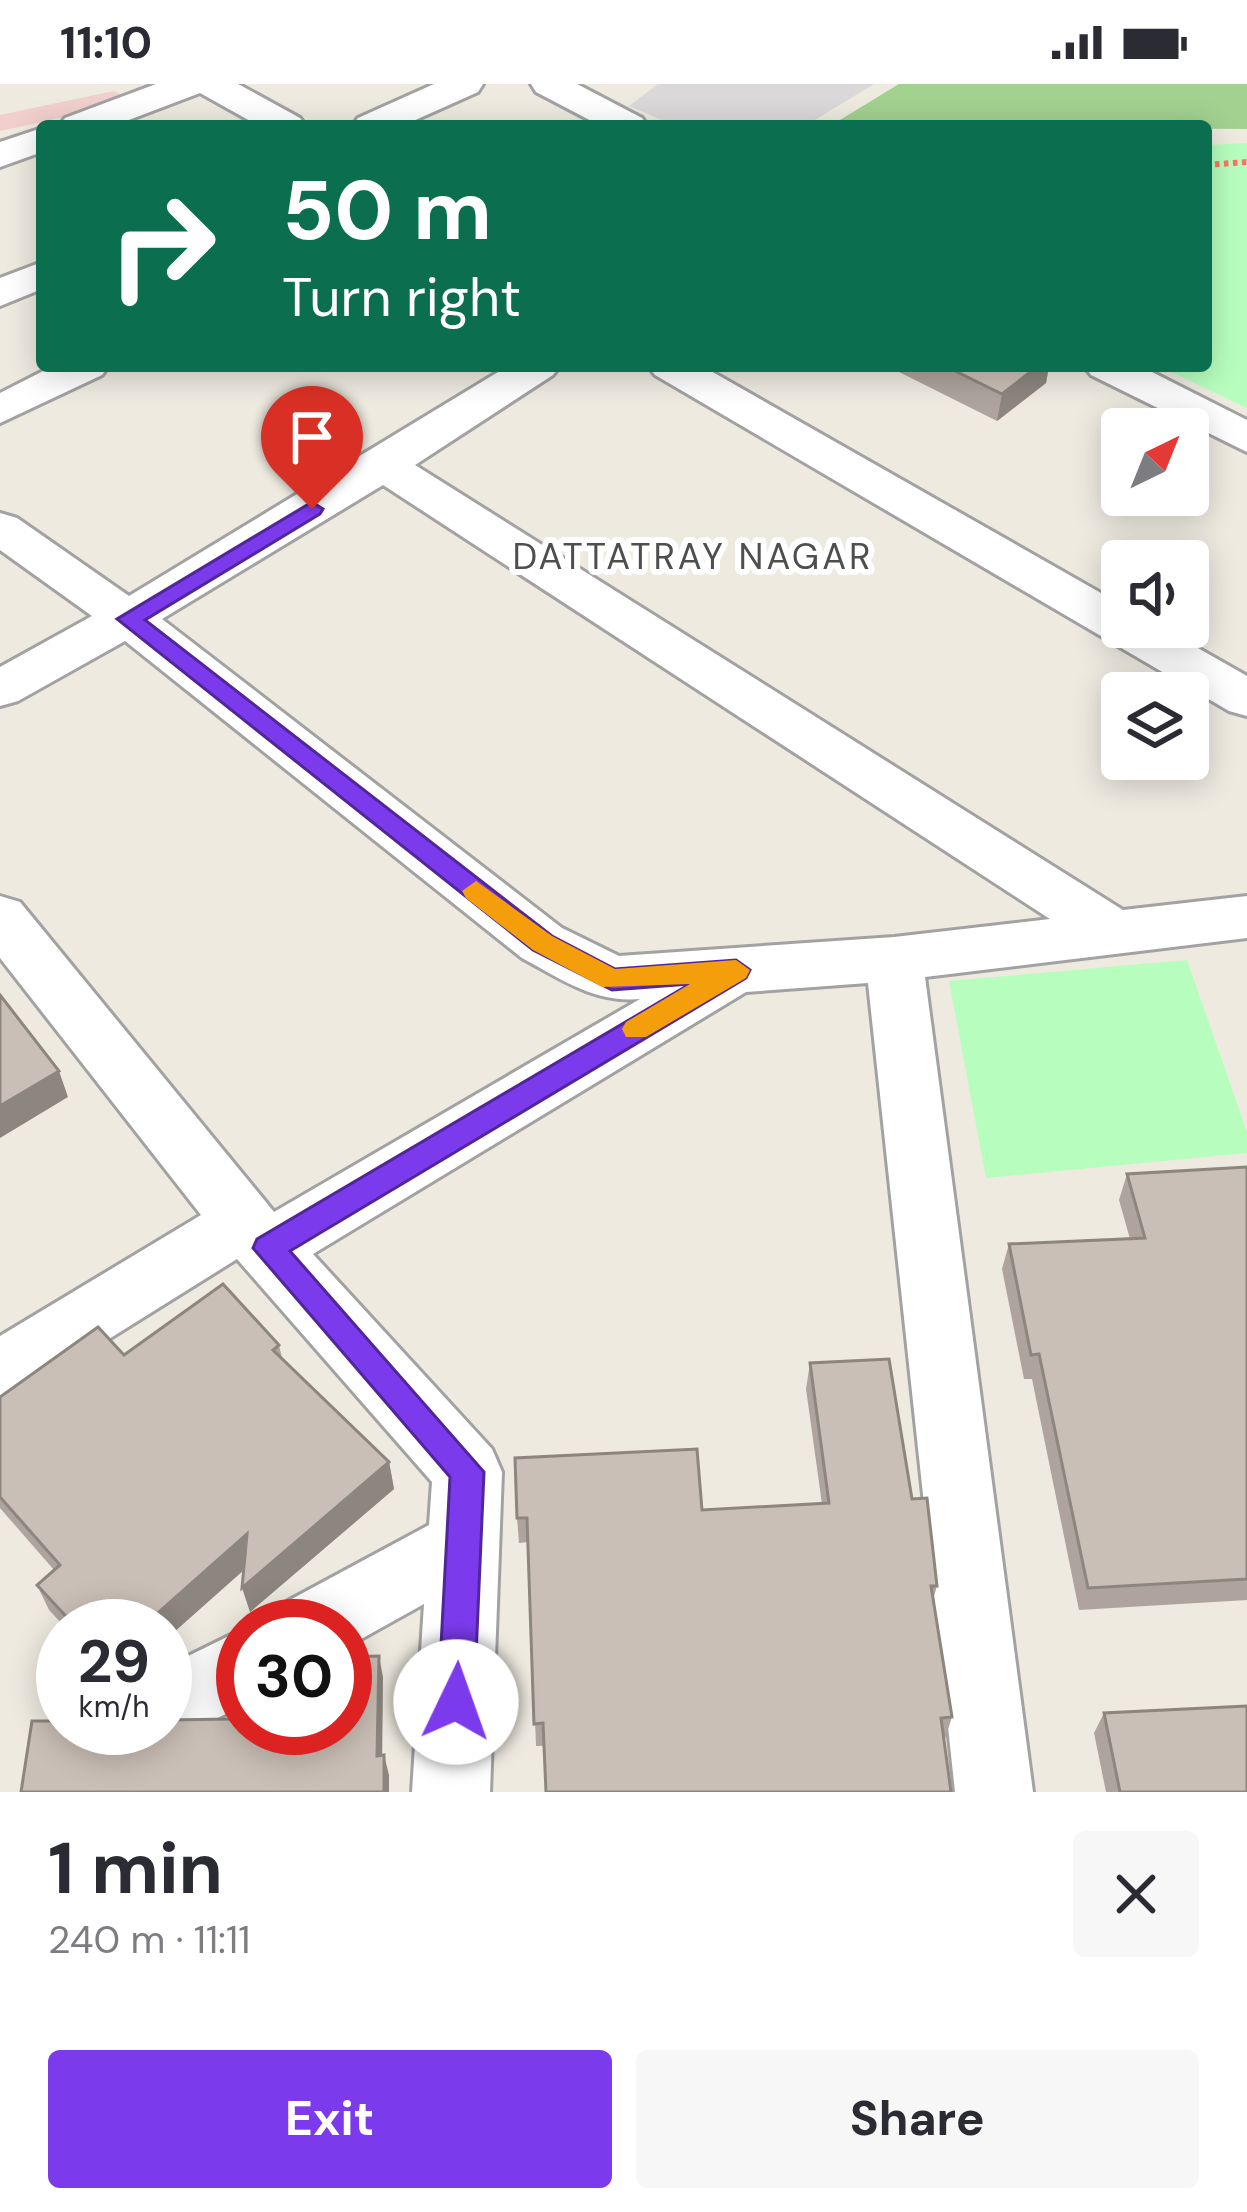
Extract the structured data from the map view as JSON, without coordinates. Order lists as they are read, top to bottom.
{
  "districts": ["DATTATRAY NAGAR"],
  "north": "top right",
  "page": {
    "status": "11:10",
    "turn": ["50 m", "Turn right"],
    "speed": "29 km/h",
    "limit": "30",
    "heading": ["1 min", "240 m · 11:11"],
    "buttons": ["Exit", "Share"]
  }
}
